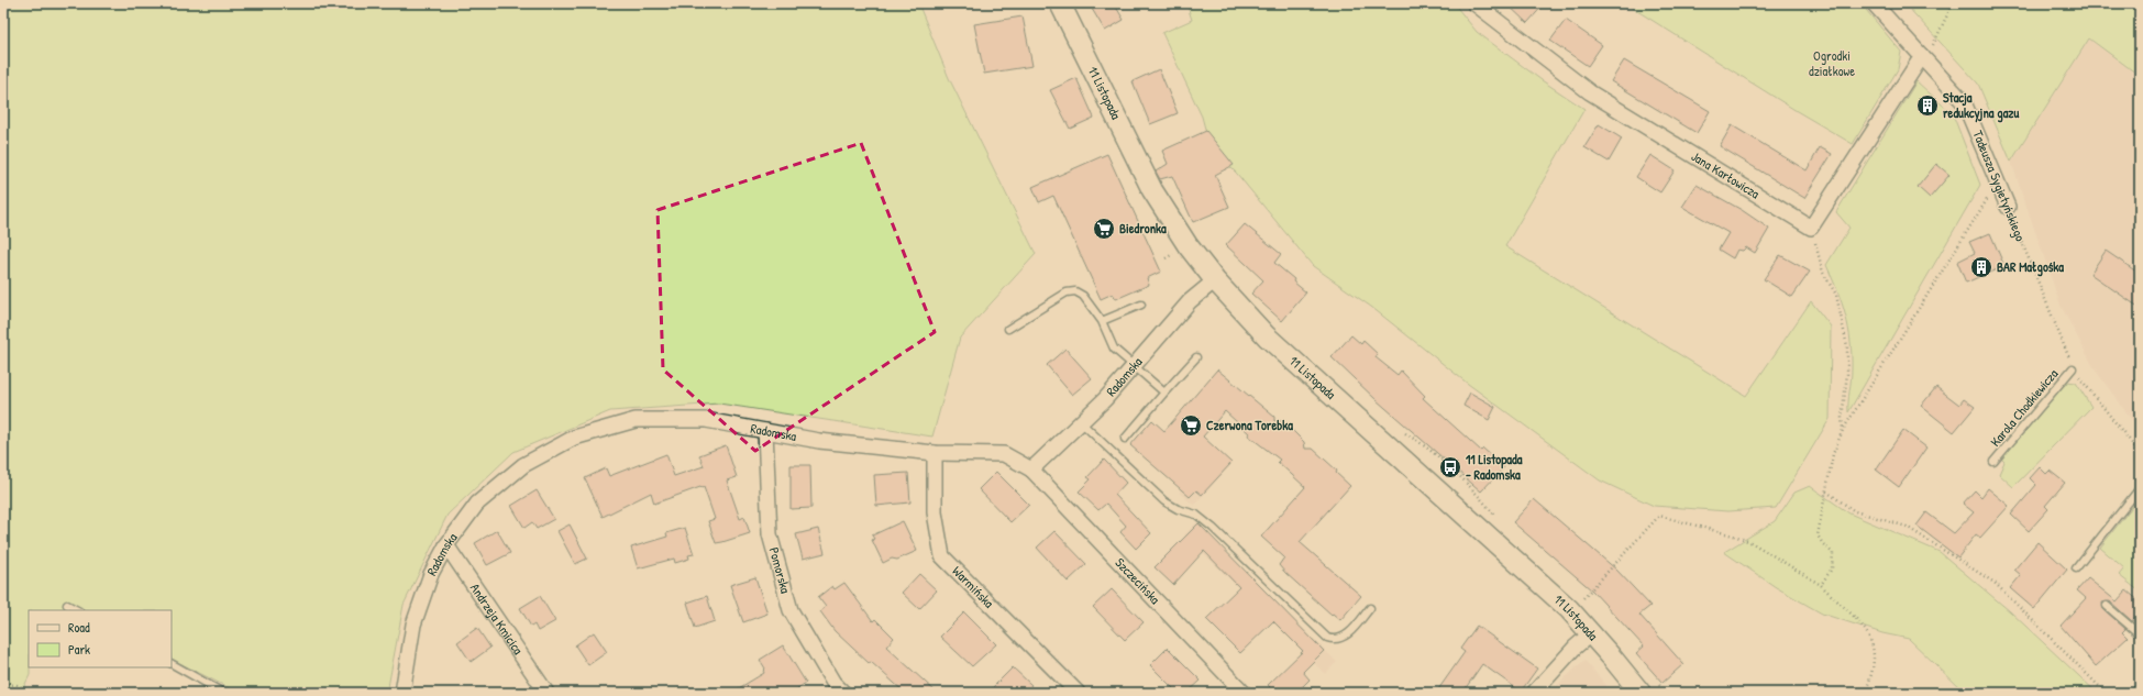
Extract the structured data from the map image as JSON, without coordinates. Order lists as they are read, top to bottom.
{
  "streets": {
    "main road": ["11 Listopada"],
    "street": [
      "Jana Karłowicza",
      "Tadeusza Sygietyńskiego",
      "Radomska",
      "Pomorska",
      "Szczecińska",
      "Warmińska",
      "Andrzeja Kmicica"
    ],
    "lane": ["Karola Chodkiewicza"]
  },
  "crossings": [
    ["11 Listopada", "Radomska"],
    ["Tadeusza Sygietyńskiego", "Karola Chodkiewicza"],
    ["Radomska", "Pomorska"],
    ["Radomska", "Szczecińska"],
    ["Radomska", "Warmińska"],
    ["Radomska", "Andrzeja Kmicica"]
  ],
  "parks": ["Ogrodki działkowe"],
  "places": {
    "building": ["Stacja redukcyjna gazu", "BAR Małgośka"],
    "supermarket": ["Biedronka", "Czerwona Torebka"],
    "bus stop": ["11 Listopada - Radomska"]
  },
  "legend": ["Road", "Park"]
}
